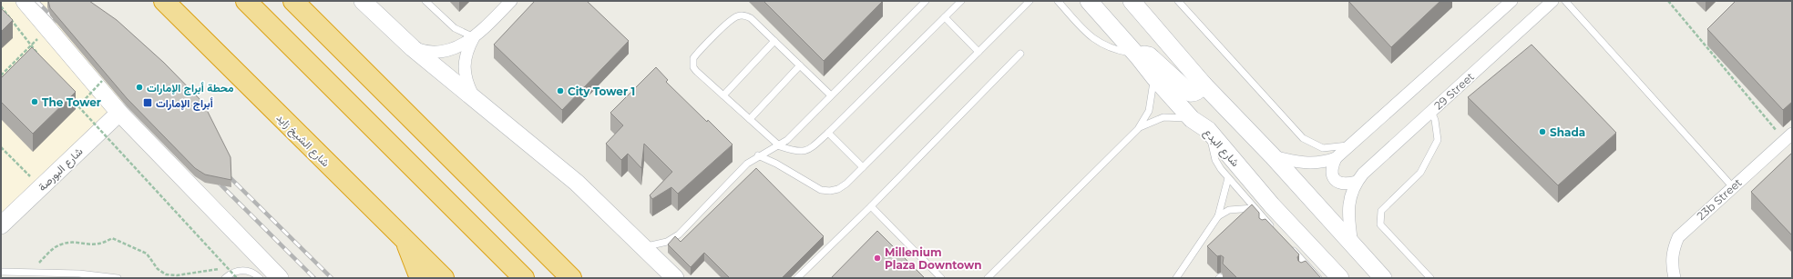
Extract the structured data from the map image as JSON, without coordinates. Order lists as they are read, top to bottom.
{
  "streets": {
    "highway": ["شارع الشيخ زايد"],
    "street": [
      "29 Street",
      "شارع البدع",
      "شارع البورصة",
      "23b Street"
    ]
  },
  "places": {
    "other": [
      "محطة أبراج الإمارات",
      "City Tower 1",
      "The Tower",
      "Shada",
      "Millenium Plaza Downtown"
    ],
    "transit": ["أبراج الإمارات"]
  }
}
